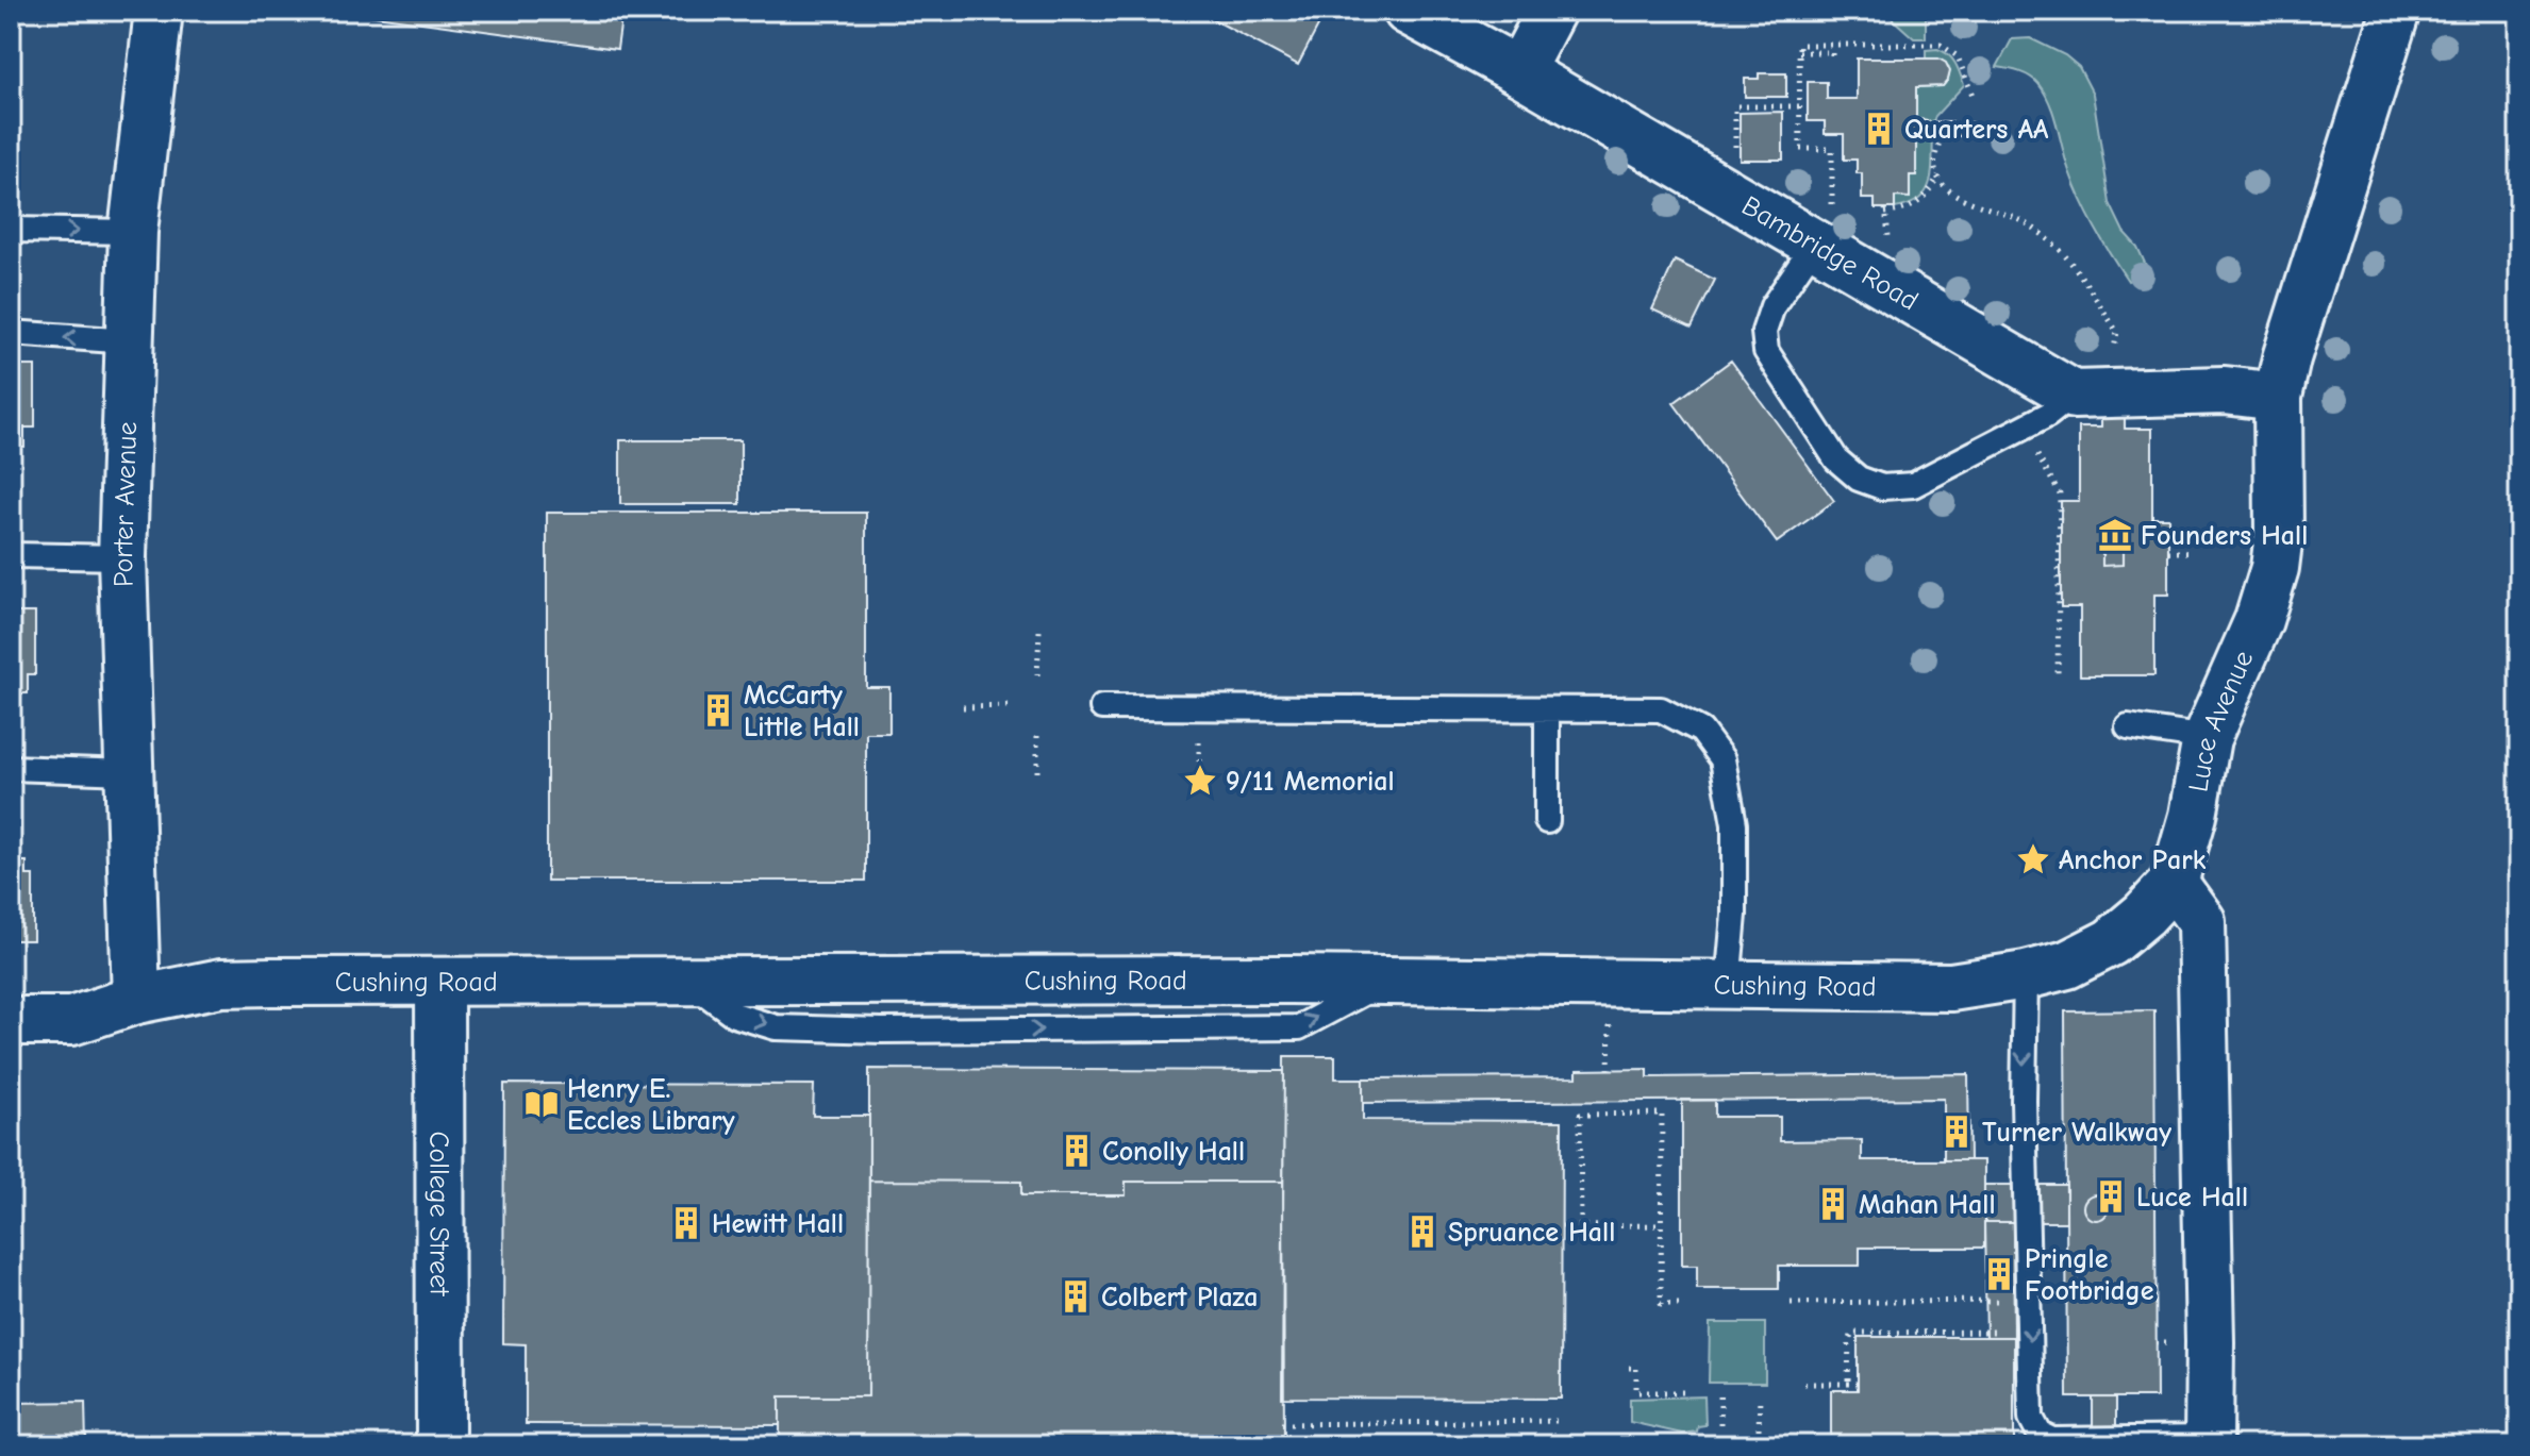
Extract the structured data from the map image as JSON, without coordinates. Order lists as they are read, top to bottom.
{
  "streets": {
    "street": [
      "Bambridge Road",
      "Porter Avenue",
      "Luce Avenue",
      "Cushing Road",
      "College Street"
    ]
  },
  "crossings": [
    ["Porter Avenue", "Cushing Road"],
    ["Luce Avenue", "Cushing Road"],
    ["Cushing Road", "College Street"]
  ],
  "places": {
    "building": [
      "Quarters AA",
      "McCarty Little Hall",
      "Turner Walkway",
      "Conolly Hall",
      "Luce Hall",
      "Mahan Hall",
      "Hewitt Hall",
      "Spruance Hall",
      "Pringle Footbridge",
      "Colbert Plaza"
    ],
    "museum": ["Founders Hall"],
    "place": ["9/11 Memorial", "Anchor Park"],
    "library": ["Henry E. Eccles Library"]
  }
}
